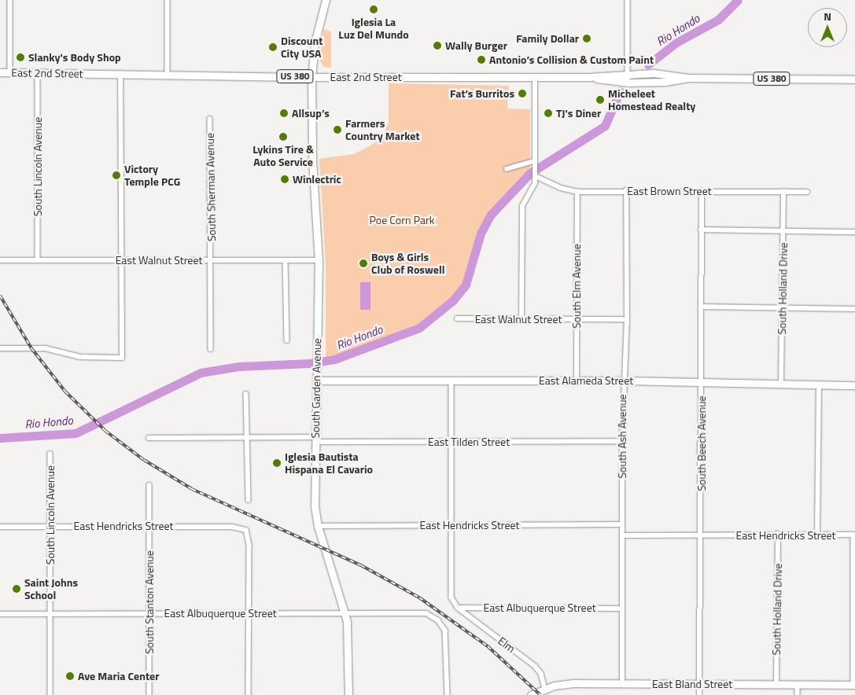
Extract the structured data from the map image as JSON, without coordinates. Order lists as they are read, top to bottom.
{
  "streets": {
    "street": [
      "East 2nd Street",
      "US 380",
      "South Lincoln Avenue",
      "South Sherman Avenue",
      "East Brown Street",
      "East Walnut Street",
      "South Elm Avenue",
      "South Holland Drive",
      "East Alameda Street",
      "South Garden Avenue",
      "South Ash Avenue",
      "East Tilden Street",
      "South Beech Avenue",
      "East Hendricks Street",
      "South Stanton Avenue",
      "East Albuquerque Street",
      "Elm",
      "East Bland Street"
    ]
  },
  "crossings": [
    ["East 2nd Street", "South Lincoln Avenue"],
    ["East 2nd Street", "South Garden Avenue"],
    ["South Lincoln Avenue", "East Walnut Street"],
    ["South Lincoln Avenue", "East Hendricks Street"],
    ["South Lincoln Avenue", "East Albuquerque Street"],
    ["South Sherman Avenue", "East Walnut Street"],
    ["East Brown Street", "South Elm Avenue"],
    ["East Brown Street", "South Holland Drive"],
    ["East Brown Street", "South Ash Avenue"],
    ["East Brown Street", "South Beech Avenue"],
    ["East Walnut Street", "South Elm Avenue"],
    ["East Walnut Street", "South Garden Avenue"],
    ["East Walnut Street", "South Ash Avenue"],
    ["South Elm Avenue", "East Alameda Street"],
    ["South Holland Drive", "East Alameda Street"],
    ["South Holland Drive", "East Hendricks Street"],
    ["South Holland Drive", "East Bland Street"],
    ["East Alameda Street", "South Garden Avenue"],
    ["East Alameda Street", "South Ash Avenue"],
    ["East Alameda Street", "South Beech Avenue"],
    ["South Garden Avenue", "East Tilden Street"],
    ["South Garden Avenue", "East Hendricks Street"],
    ["South Garden Avenue", "East Albuquerque Street"],
    ["South Ash Avenue", "East Tilden Street"],
    ["South Ash Avenue", "East Hendricks Street"],
    ["South Ash Avenue", "East Albuquerque Street"],
    ["South Ash Avenue", "East Bland Street"],
    ["South Beech Avenue", "East Hendricks Street"],
    ["South Beech Avenue", "East Bland Street"],
    ["East Hendricks Street", "South Stanton Avenue"],
    ["East Hendricks Street", "East Albuquerque Street"],
    ["South Stanton Avenue", "East Albuquerque Street"],
    ["East Albuquerque Street", "Elm"],
    ["Elm", "East Bland Street"]
  ],
  "water": ["Rio Hondo"],
  "parks": ["Poe Corn Park"],
  "places": [
    "Iglesia La Luz Del Mundo",
    "Family Dollar",
    "Wally Burger",
    "Discount City USA",
    "Slanky's Body Shop",
    "Antonio’s Collision & Custom Paint",
    "Fat’s Burritos",
    "Micheleet Homestead Realty",
    "Allsup’s",
    "TJ's Diner",
    "Farmers Country Market",
    "Lykins Tire & Auto Service",
    "Victory Temple PCG",
    "Winlectric",
    "Boys & Girls Club of Roswell",
    "Iglesia Bautista Hispana El Cavario",
    "Saint Johns School",
    "Ave Maria Center"
  ],
  "north": "top"
}
